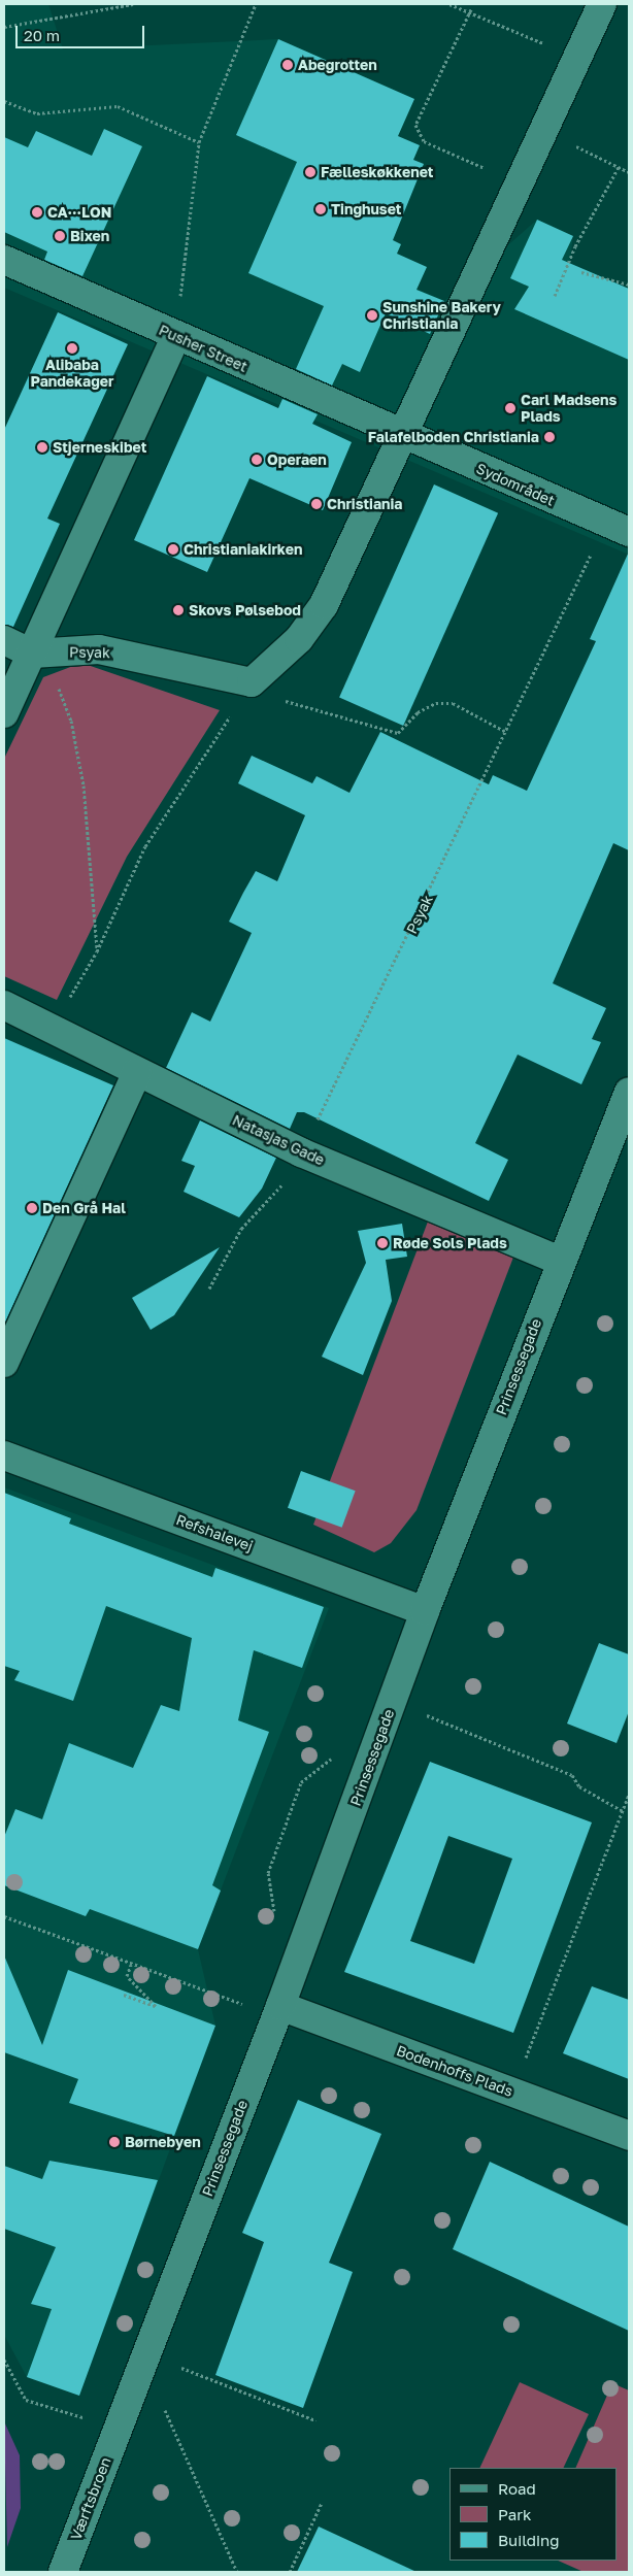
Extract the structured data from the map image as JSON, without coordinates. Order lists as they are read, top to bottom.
{
  "streets": {
    "street": [
      "Pusher Street",
      "Sydområdet",
      "Psyak",
      "Natasjas Gade",
      "Prinsessegade",
      "Refshalevej",
      "Bodenhoffs Plads",
      "Værftsbroen"
    ]
  },
  "crossings": [
    ["Pusher Street", "Sydområdet"],
    ["Sydområdet", "Psyak"],
    ["Psyak", "Natasjas Gade"],
    ["Natasjas Gade", "Prinsessegade"],
    ["Prinsessegade", "Refshalevej"],
    ["Prinsessegade", "Bodenhoffs Plads"],
    ["Prinsessegade", "Værftsbroen"]
  ],
  "places": [
    "Abegrotten",
    "Fælleskøkkenet",
    "Tinghuset",
    "CA···LON",
    "Bixen",
    "Sunshine Bakery Christiania",
    "Alibaba Pandekager",
    "Carl Madsens Plads",
    "Falafelboden Christiania",
    "Stjerneskibet",
    "Operaen",
    "Christiania",
    "Christianiakirken",
    "Skovs Pølsebod",
    "Den Grå Hal",
    "Røde Sols Plads",
    "Børnebyen"
  ],
  "legend": ["Road", "Park", "Building"],
  "scale_bar": "20 m"
}
